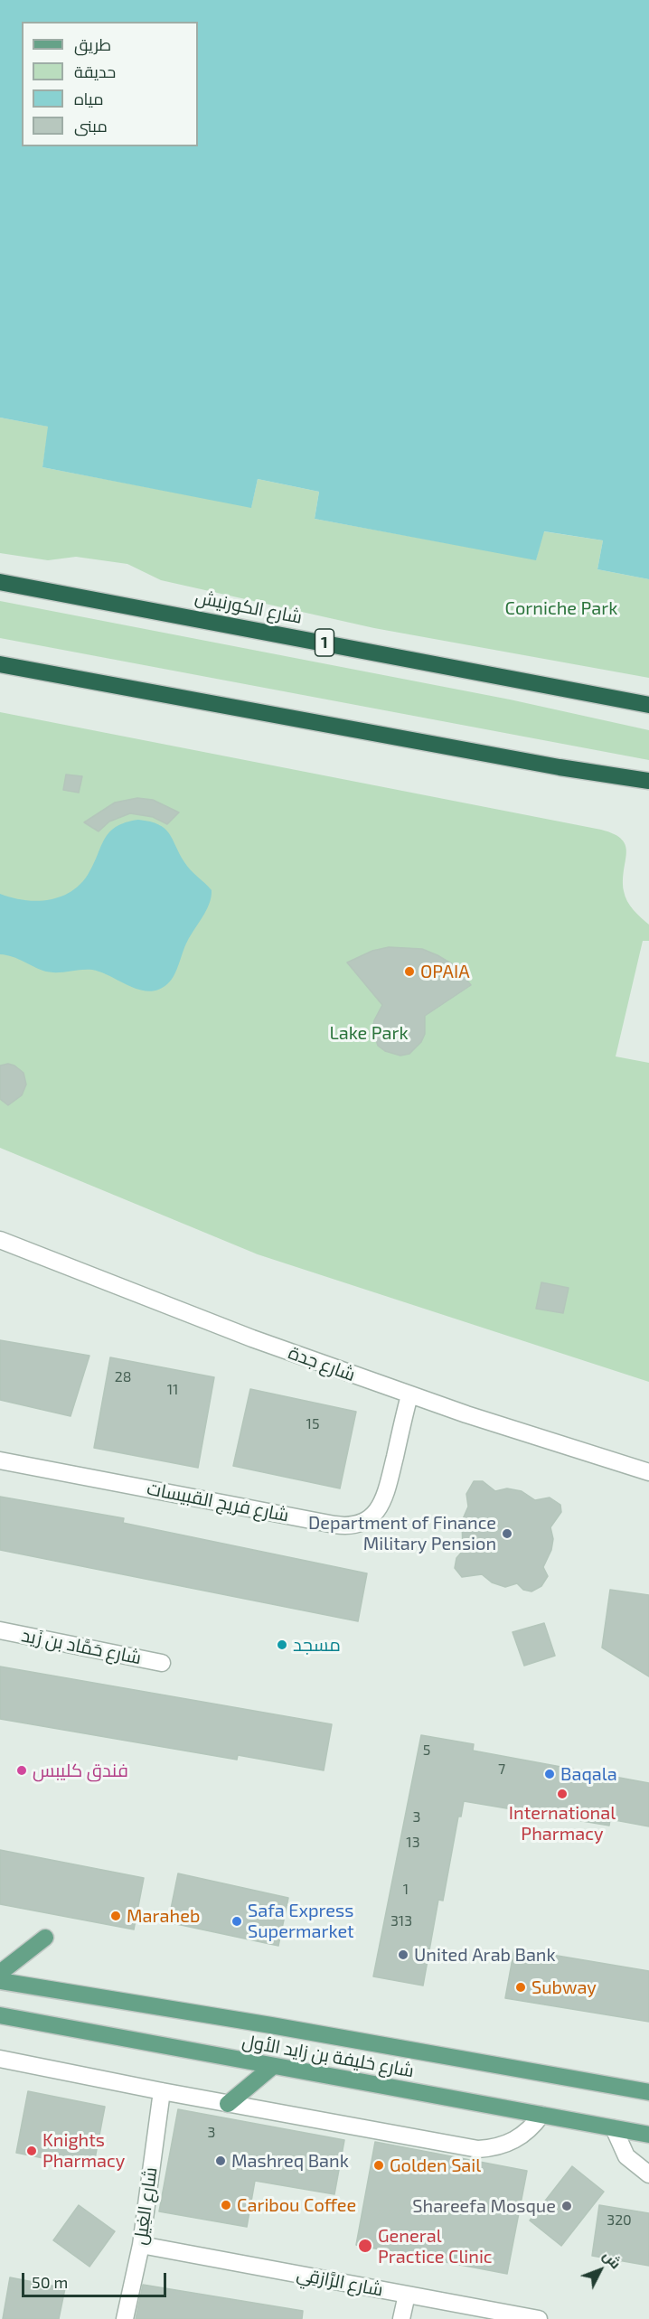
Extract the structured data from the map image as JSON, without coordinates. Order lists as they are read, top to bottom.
{
  "streets": {
    "highway": ["شارع الكورنيش", "1"],
    "main road": ["شارع خليفة بن زايد الأول"],
    "street": [
      "شارع جدة",
      "شارع فريج القبيسات",
      "شارع حَمَّاد بن زَيد",
      "شارع الغِيل",
      "شارع الرَّازقِي"
    ]
  },
  "crossings": [
    ["شارع جدة", "شارع فريج القبيسات"],
    ["شارع الغِيل", "شارع الرَّازقِي"]
  ],
  "parks": ["Corniche Park", "Lake Park"],
  "places": [
    "OPAIA",
    "Department of Finance Military Pension",
    "مسجد",
    "فندق كليبس",
    "Baqala",
    "International Pharmacy",
    "Maraheb",
    "Safa Express Supermarket",
    "United Arab Bank",
    "Subway",
    "Knights Pharmacy",
    "Mashreq Bank",
    "Golden Sail",
    "Caribou Coffee",
    "Shareefa Mosque",
    "General Practice Clinic"
  ],
  "house_numbers": [
    "28",
    "11",
    "15",
    "5",
    "7",
    "3",
    "13",
    "1",
    "313",
    "3",
    "320"
  ],
  "legend": [
    "طريق",
    "حديقة",
    "مياه",
    "مبنى"
  ],
  "scale_bar": "50 m",
  "north": "top right"
}
